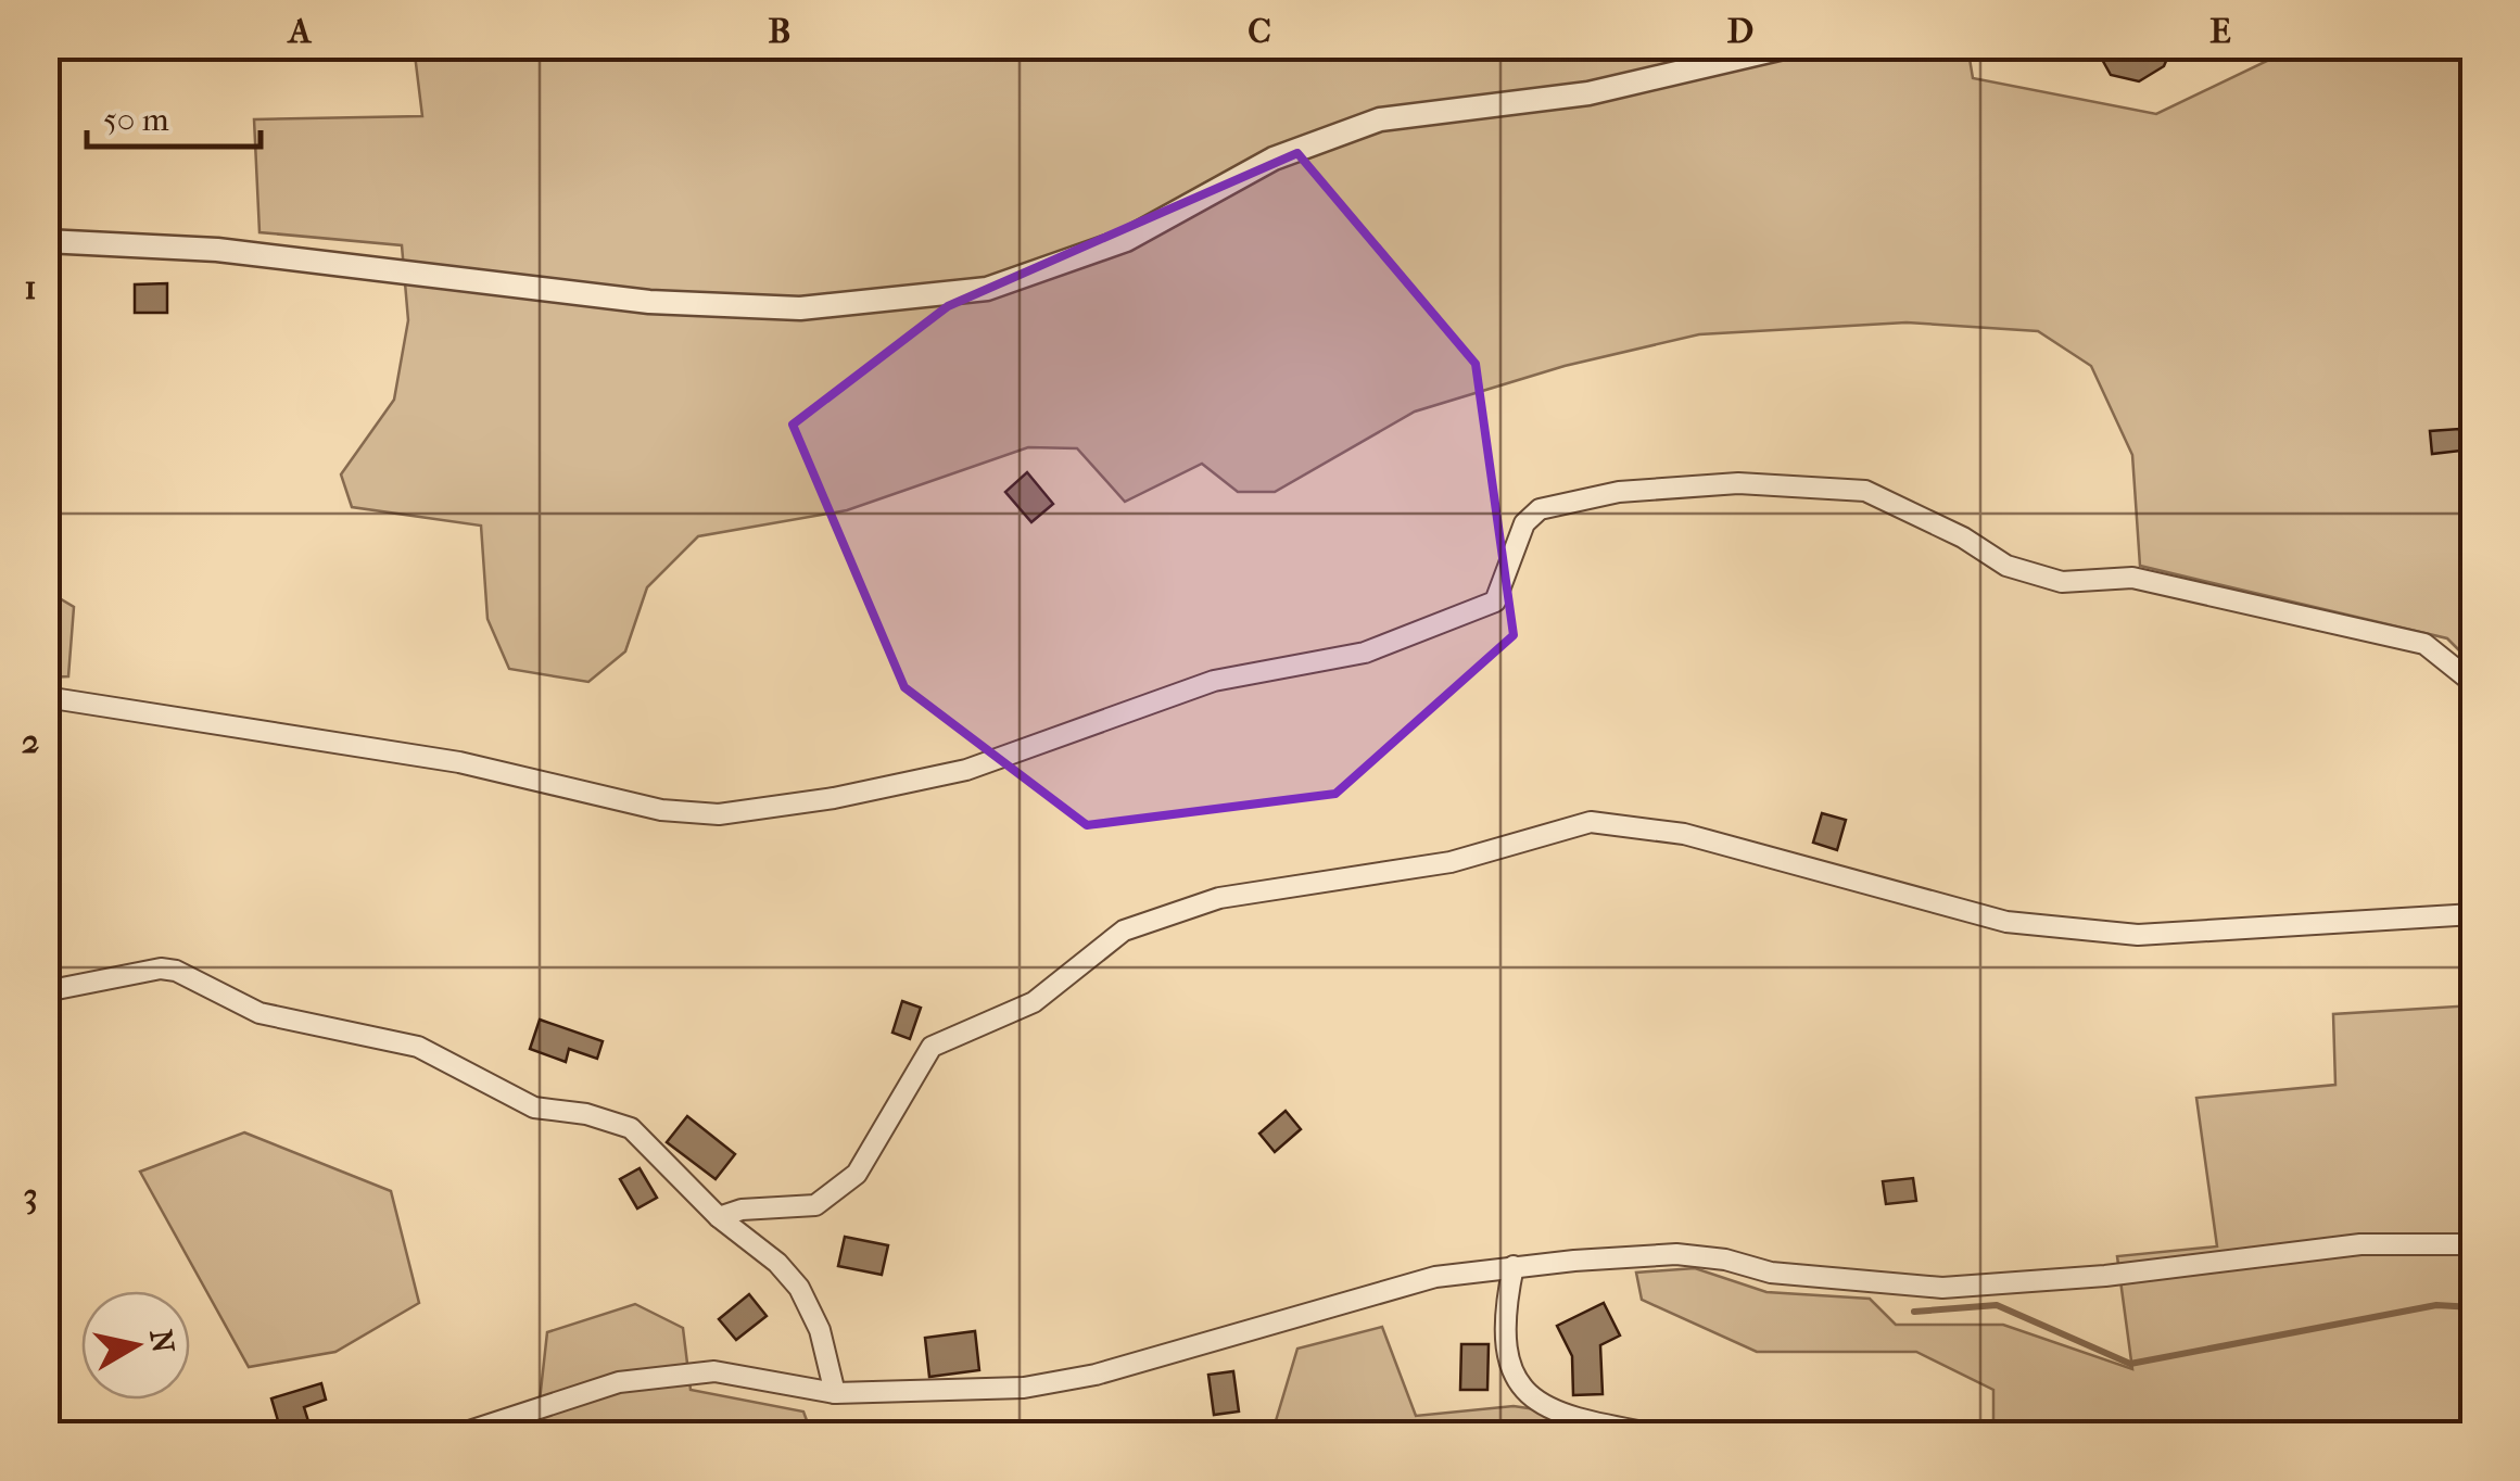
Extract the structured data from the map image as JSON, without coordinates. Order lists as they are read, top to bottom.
{
  "scale_bar": "50 m",
  "north": "right",
  "grid": {
    "columns": [
      "A",
      "B",
      "C",
      "D",
      "E"
    ],
    "rows": ["1", "2", "3"]
  }
}
